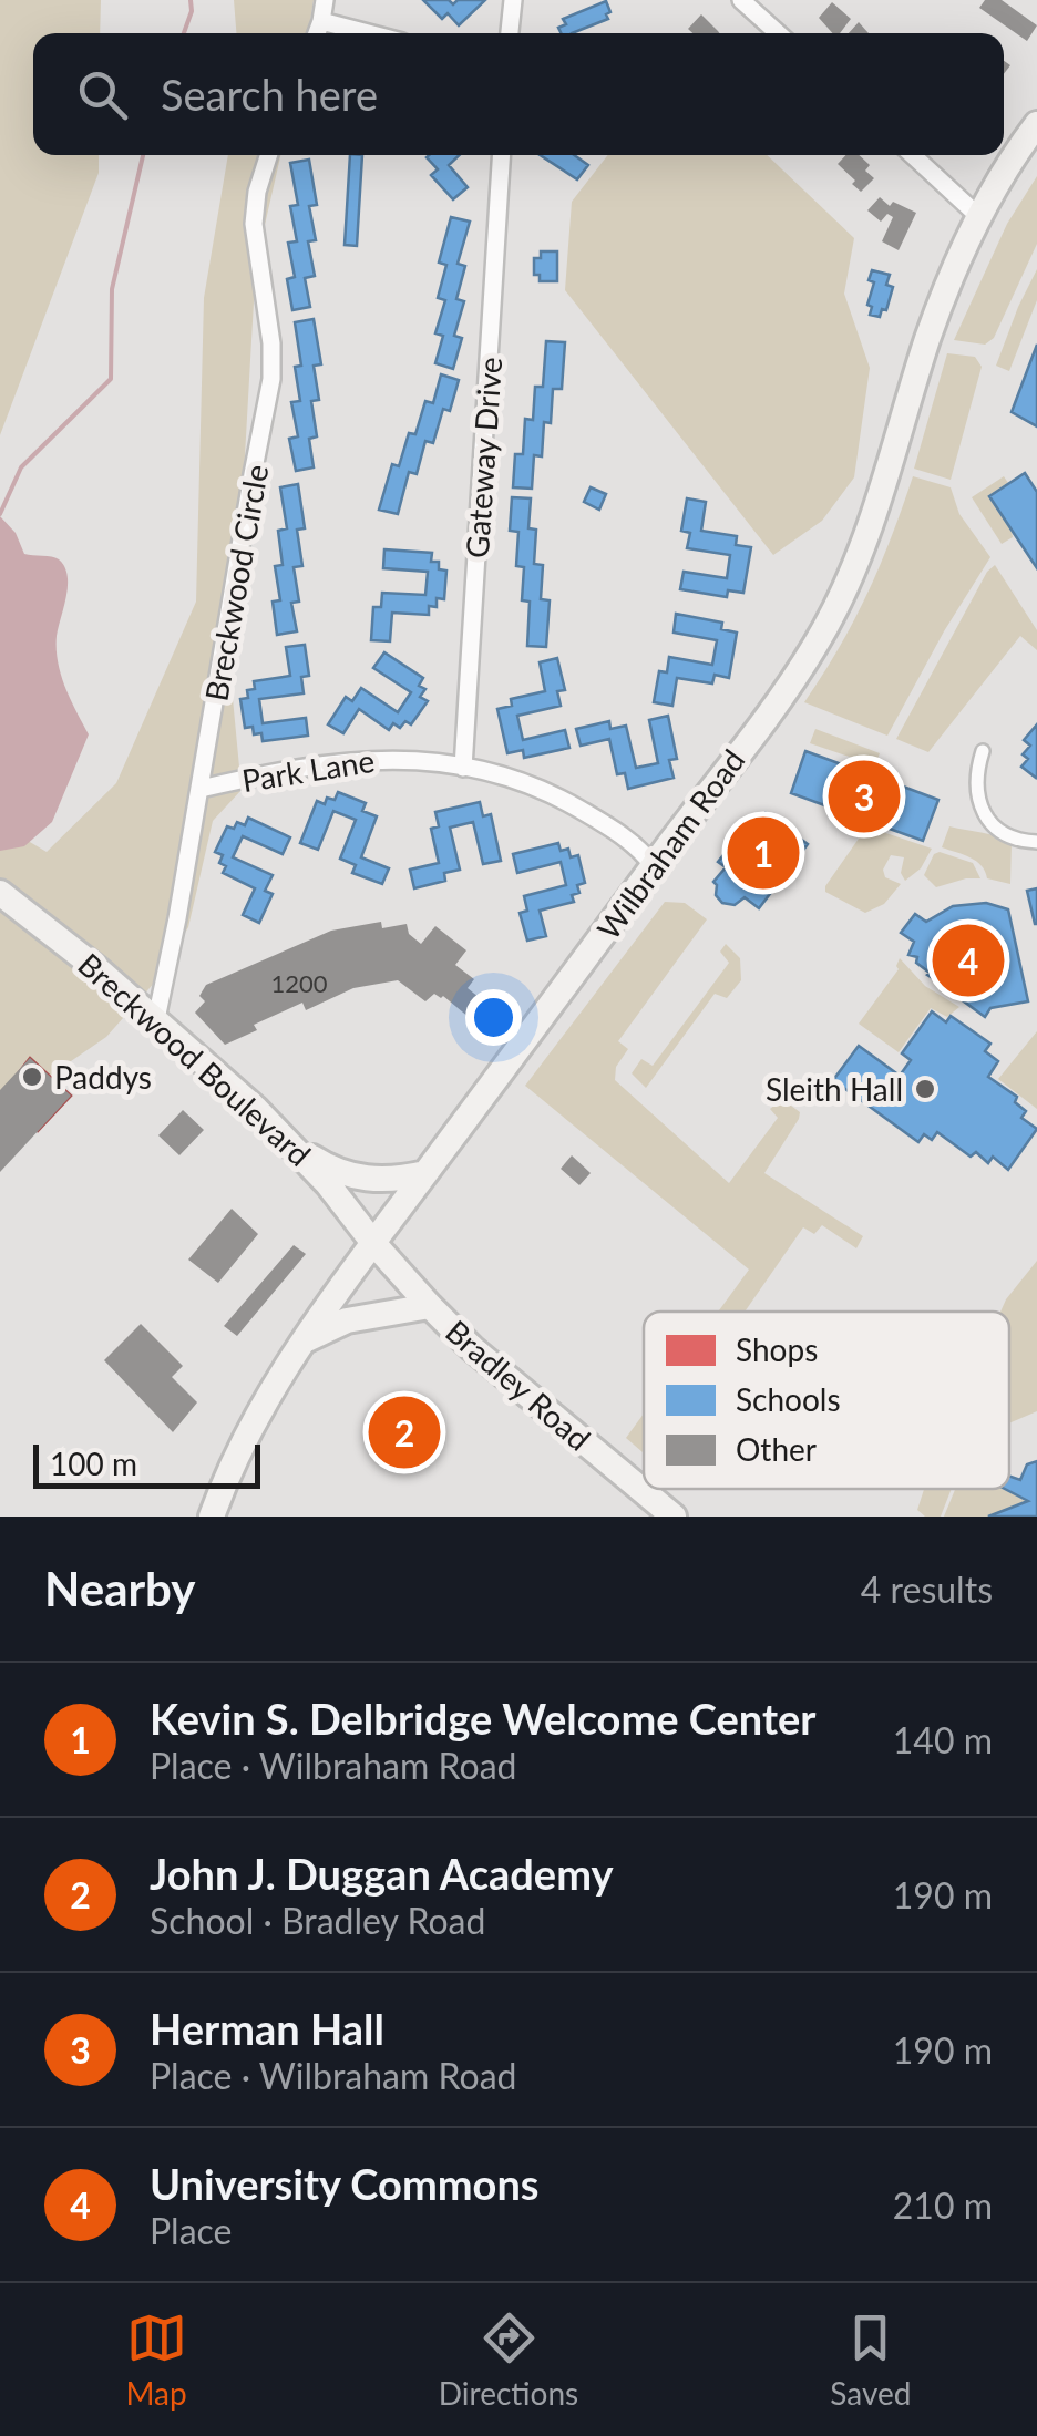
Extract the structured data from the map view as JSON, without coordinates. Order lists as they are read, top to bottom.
{
  "streets": {
    "main road": ["Wilbraham Road", "Breckwood Boulevard", "Bradley Road"],
    "street": ["Gateway Drive", "Breckwood Circle", "Park Lane"]
  },
  "crossings": [
    ["Gateway Drive", "Park Lane"],
    ["Breckwood Circle", "Park Lane"],
    ["Breckwood Circle", "Breckwood Boulevard"],
    ["Park Lane", "Wilbraham Road"],
    ["Wilbraham Road", "Breckwood Boulevard"],
    ["Wilbraham Road", "Bradley Road"],
    ["Breckwood Boulevard", "Bradley Road"]
  ],
  "places": ["Paddys", "Sleith Hall"],
  "house_numbers": ["1200"],
  "legend": ["Shops", "Schools", "Other"],
  "scale_bar": "100 m",
  "page": {
    "search": "Search here",
    "pins": [
      "3",
      "1",
      "4",
      "2"
    ],
    "scale": "100 m",
    "heading": ["Nearby", "4 results"],
    "list": [
      {
        "mark": "1",
        "name": "Kevin S. Delbridge Welcome Center",
        "note": "Place · Wilbraham Road",
        "value": "140 m"
      },
      {
        "mark": "2",
        "name": "John J. Duggan Academy",
        "note": "School · Bradley Road",
        "value": "190 m"
      },
      {
        "mark": "3",
        "name": "Herman Hall",
        "note": "Place · Wilbraham Road",
        "value": "190 m"
      },
      {
        "mark": "4",
        "name": "University Commons",
        "note": "Place",
        "value": "210 m"
      }
    ],
    "nav": ["Map", "Directions", "Saved"]
  }
}
